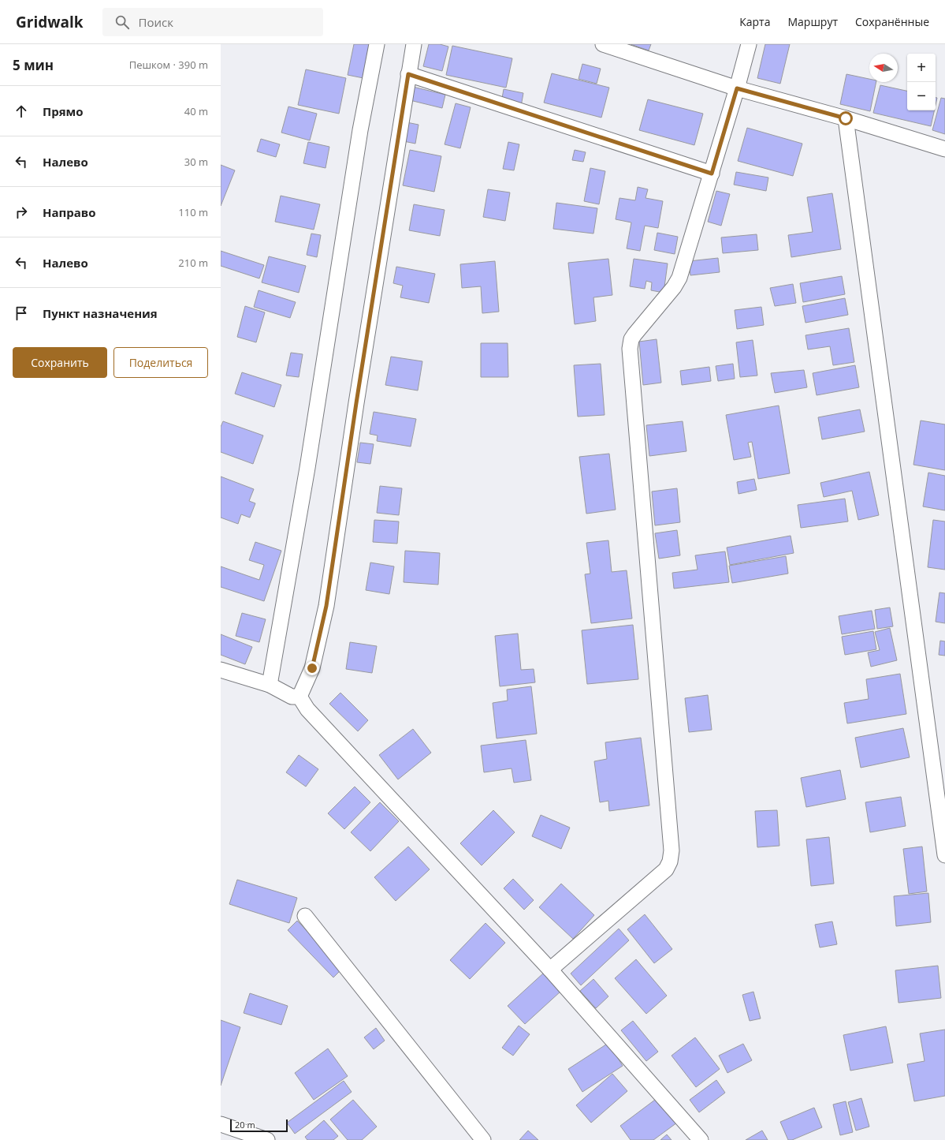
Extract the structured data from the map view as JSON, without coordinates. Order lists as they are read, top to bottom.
{
  "scale_bar": "20 m",
  "north": "left",
  "page": {
    "header": "Gridwalk",
    "search": "Поиск",
    "nav": ["Карта", "Маршрут", "Сохранённые"],
    "heading": ["5 мин", "Пешком · 390 m"],
    "map_buttons": ["+", "−"],
    "list": [
      ["Прямо", "40 m"],
      ["Налево", "30 m"],
      ["Направо", "110 m"],
      ["Налево", "210 m"],
      "Пункт назначения"
    ],
    "buttons": ["Сохранить", "Поделиться"],
    "scale": "20 m"
  }
}
